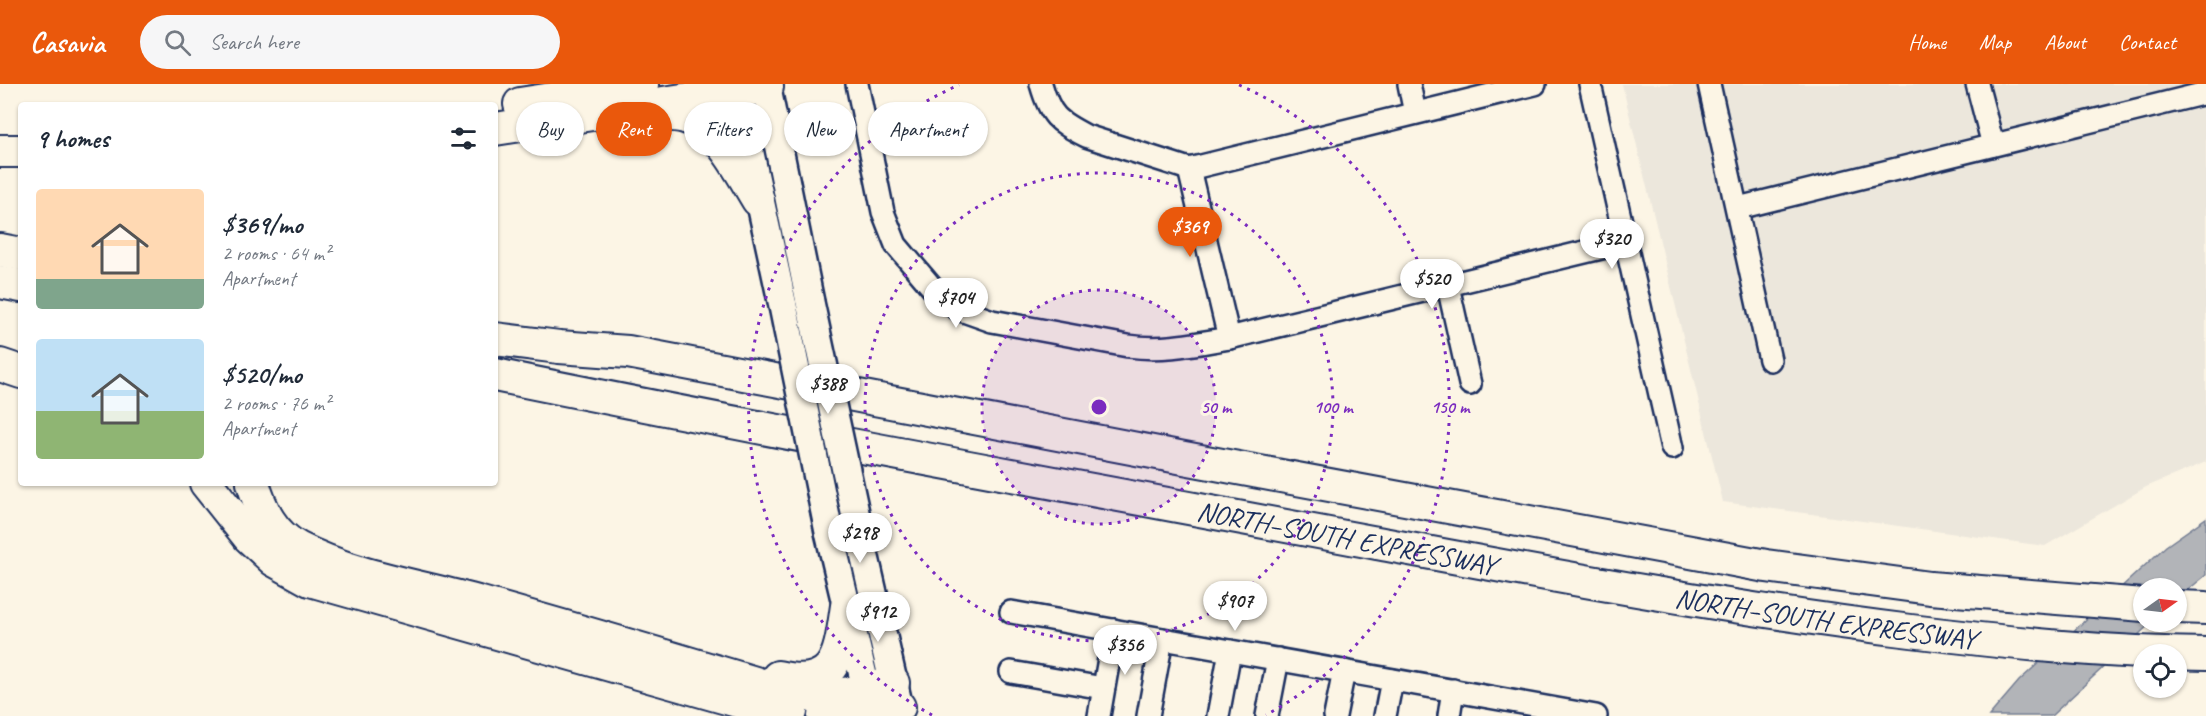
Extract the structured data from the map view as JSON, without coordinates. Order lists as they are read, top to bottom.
{
  "streets": {
    "highway": ["NORTH–SOUTH EXPRESSWAY"]
  },
  "north": "right",
  "page": {
    "header": "Casavia",
    "search": "Search here",
    "nav": [
      "Home",
      "Map",
      "About",
      "Contact"
    ],
    "chip": [
      "Buy",
      "Rent",
      "Filters",
      "New",
      "Apartment"
    ],
    "heading": "9 homes",
    "list": [
      {
        "name": "$369/mo",
        "note": "2 rooms · 64 m² · Apartment"
      },
      {
        "name": "$520/mo",
        "note": "2 rooms · 76 m² · Apartment"
      }
    ],
    "price": [
      "$369",
      "$320",
      "$520",
      "$704",
      "$388",
      "$298",
      "$907",
      "$912",
      "$356"
    ]
  },
  "rings": ["50 m", "100 m", "150 m"]
}
